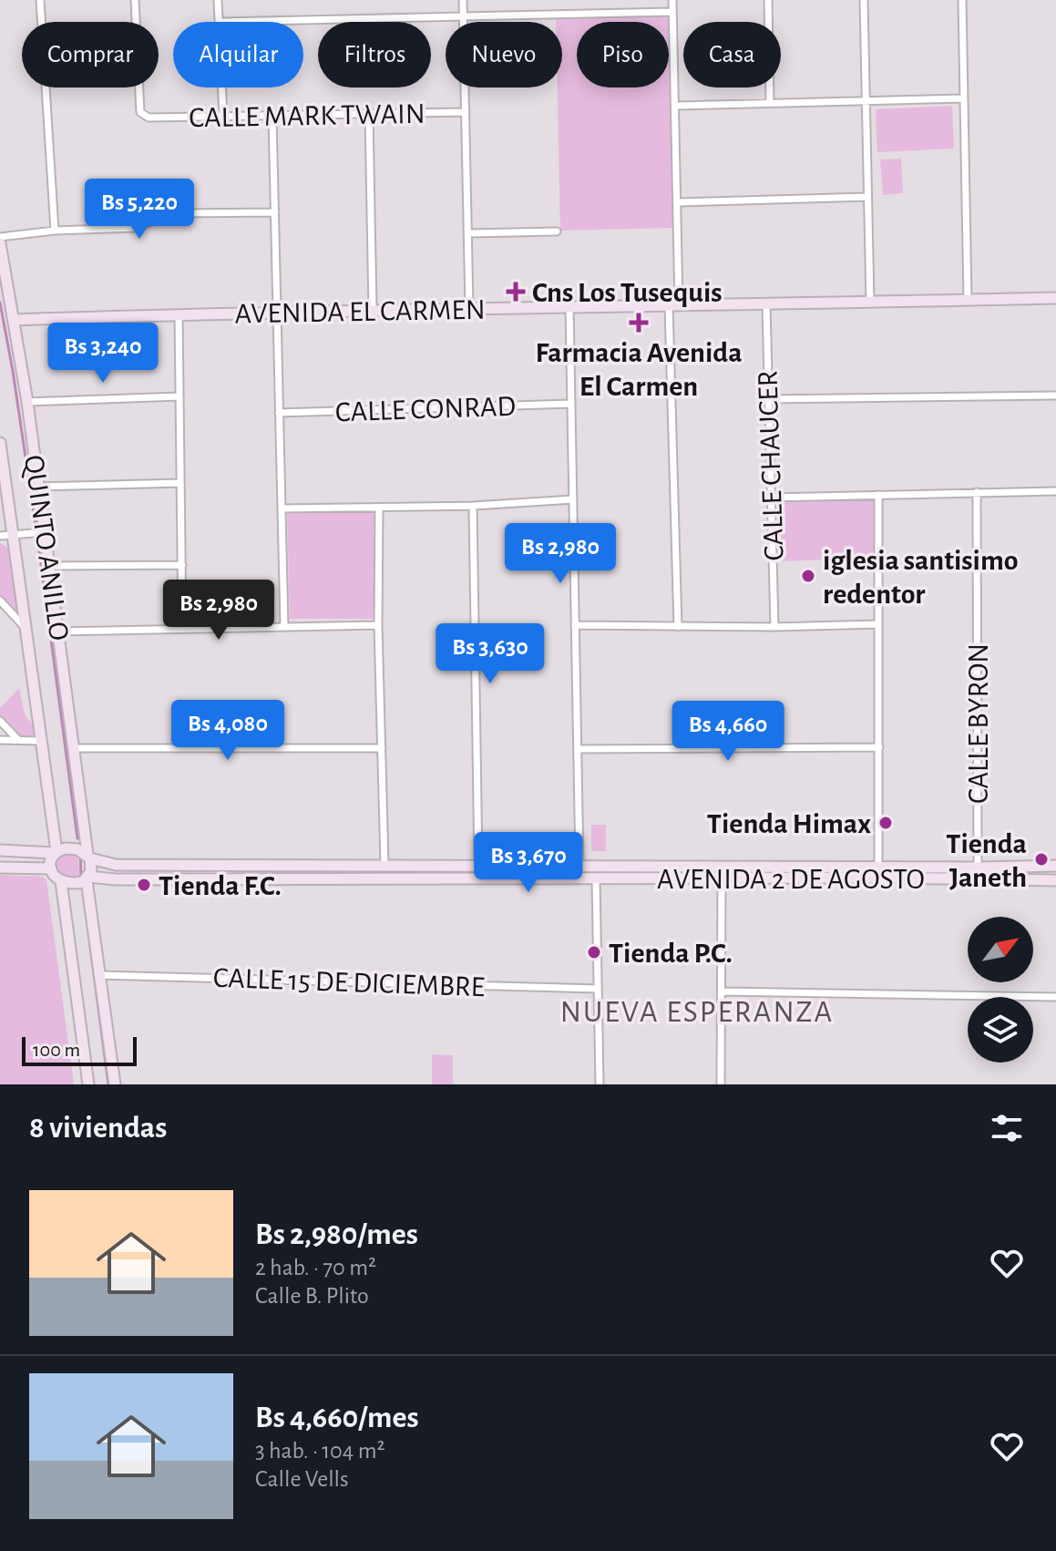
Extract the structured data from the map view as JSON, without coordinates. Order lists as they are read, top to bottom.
{
  "streets": {
    "street": [
      "CALLE MARK TWAIN",
      "AVENIDA EL CARMEN",
      "CALLE CONRAD",
      "CALLE CHAUCER",
      "QUINTO ANILLO",
      "CALLE BYRON",
      "AVENIDA 2 DE AGOSTO",
      "CALLE 15 DE DICIEMBRE"
    ]
  },
  "crossings": [
    ["AVENIDA EL CARMEN", "CALLE CHAUCER"],
    ["AVENIDA EL CARMEN", "QUINTO ANILLO"],
    ["QUINTO ANILLO", "AVENIDA 2 DE AGOSTO"],
    ["CALLE BYRON", "AVENIDA 2 DE AGOSTO"]
  ],
  "districts": ["NUEVA ESPERANZA"],
  "places": {
    "health": ["Cns Los Tusequis", "Farmacia Avenida El Carmen"],
    "other": [
      "iglesia santisimo redentor",
      "Tienda Himax",
      "Tienda Janeth",
      "Tienda F.C.",
      "Tienda P.C."
    ]
  },
  "scale_bar": "100 m",
  "north": "top right",
  "page": {
    "chip": [
      "Comprar",
      "Alquilar",
      "Filtros",
      "Nuevo",
      "Piso",
      "Casa"
    ],
    "price": [
      "Bs 5,220",
      "Bs 3,240",
      "Bs 2,980",
      "Bs 2,980",
      "Bs 3,630",
      "Bs 4,080",
      "Bs 4,660",
      "Bs 3,670"
    ],
    "scale": "100 m",
    "heading": "8 viviendas",
    "list": [
      {
        "name": "Bs 2,980/mes",
        "note": "2 hab. · 70 m² · Calle B. Plito"
      },
      {
        "name": "Bs 4,660/mes",
        "note": "3 hab. · 104 m² · Calle Vells"
      }
    ]
  }
}
